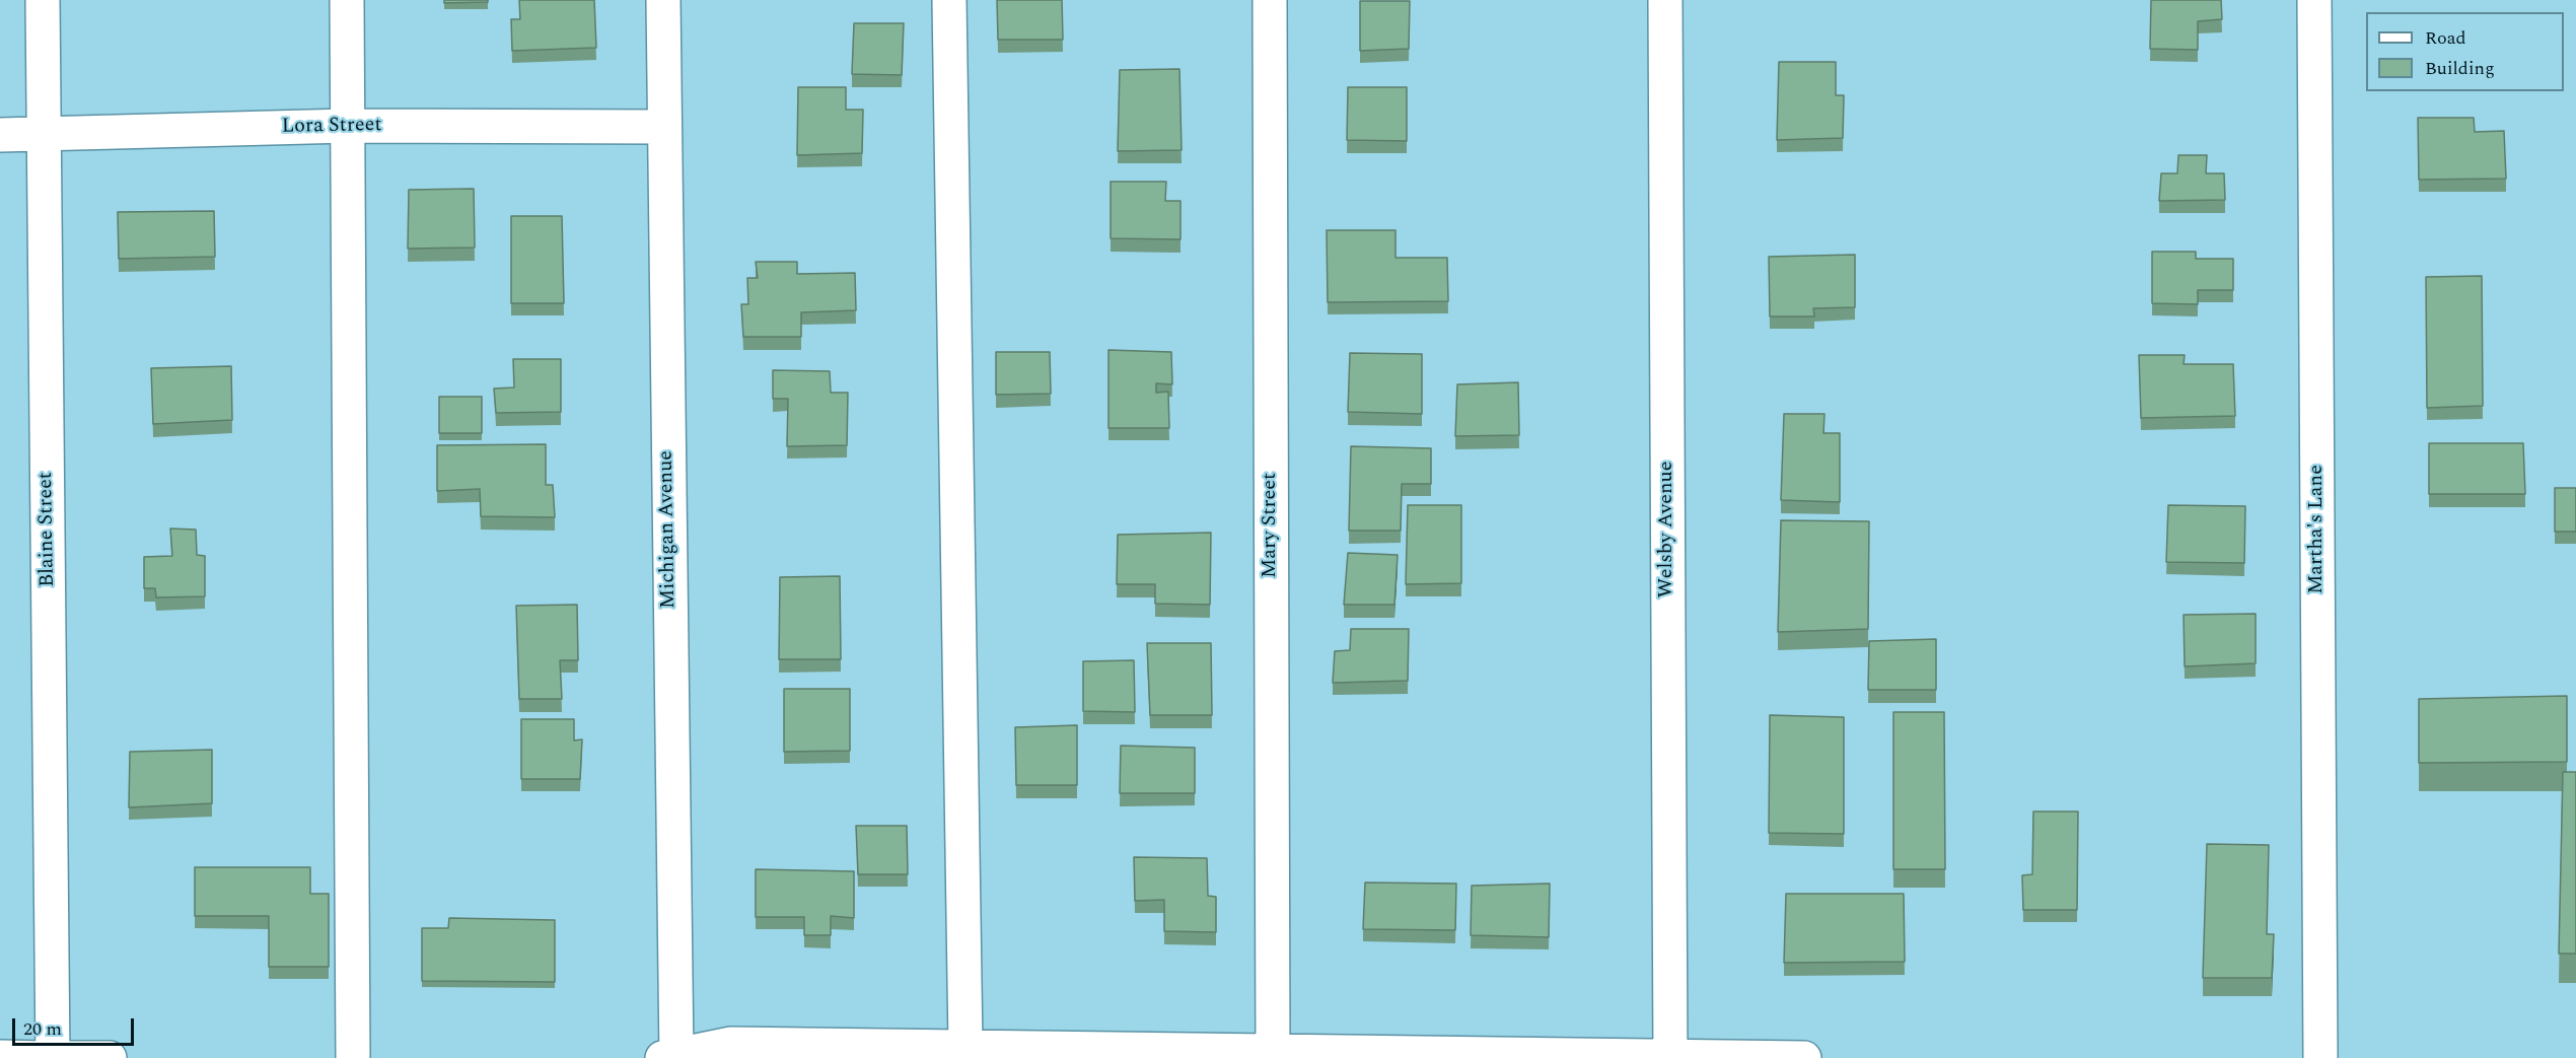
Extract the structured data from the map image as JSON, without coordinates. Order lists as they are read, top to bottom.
{
  "streets": {
    "street": [
      "Lora Street",
      "Mary Street",
      "Blaine Street",
      "Michigan Avenue",
      "Welsby Avenue",
      "Martha's Lane"
    ]
  },
  "crossings": [
    ["Lora Street", "Blaine Street"],
    ["Lora Street", "Michigan Avenue"]
  ],
  "legend": ["Road", "Building"],
  "scale_bar": "20 m"
}
